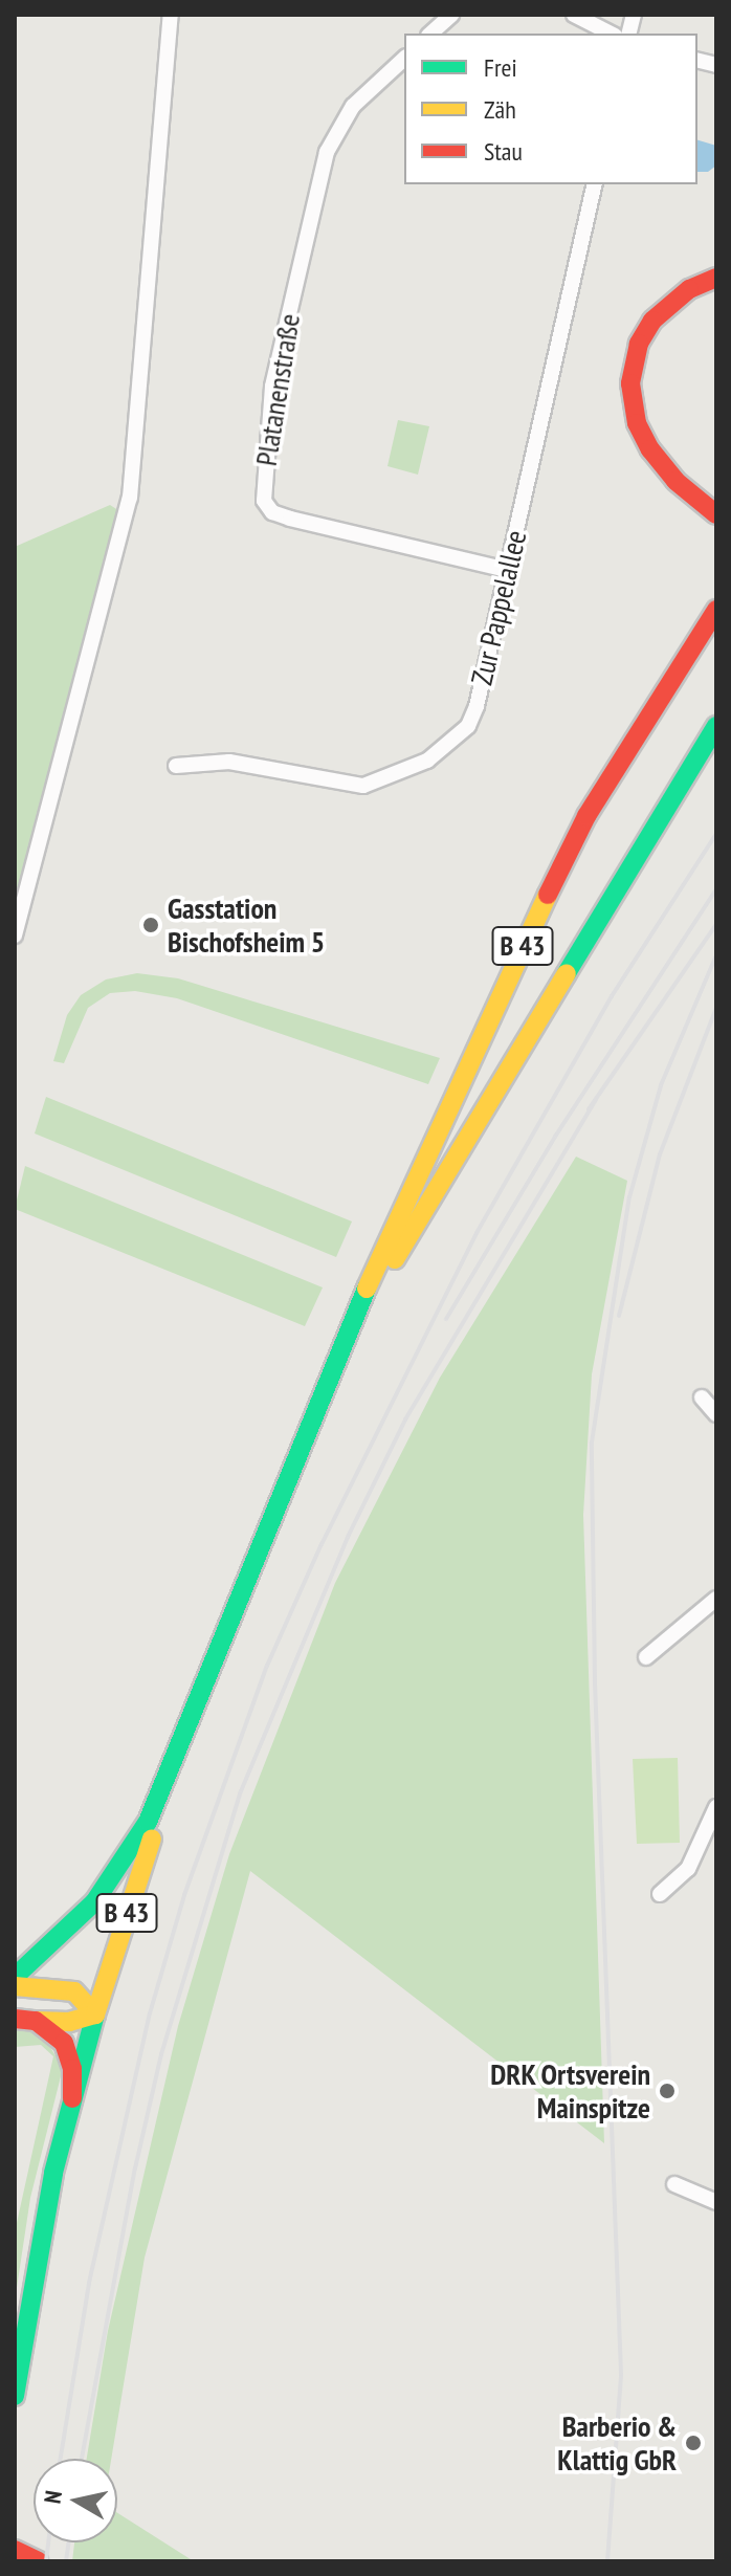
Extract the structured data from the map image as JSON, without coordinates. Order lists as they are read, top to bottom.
{
  "streets": {
    "main road": ["B 43"],
    "street": ["Platanenstraße", "Zur Pappelallee"]
  },
  "crossings": [
    ["Platanenstraße", "Zur Pappelallee"]
  ],
  "places": ["Gasstation Bischofsheim 5", "DRK Ortsverein Mainspitze", "Barberio & Klattig GbR"],
  "legend": ["Frei", "Zäh", "Stau"],
  "north": "left"
}
